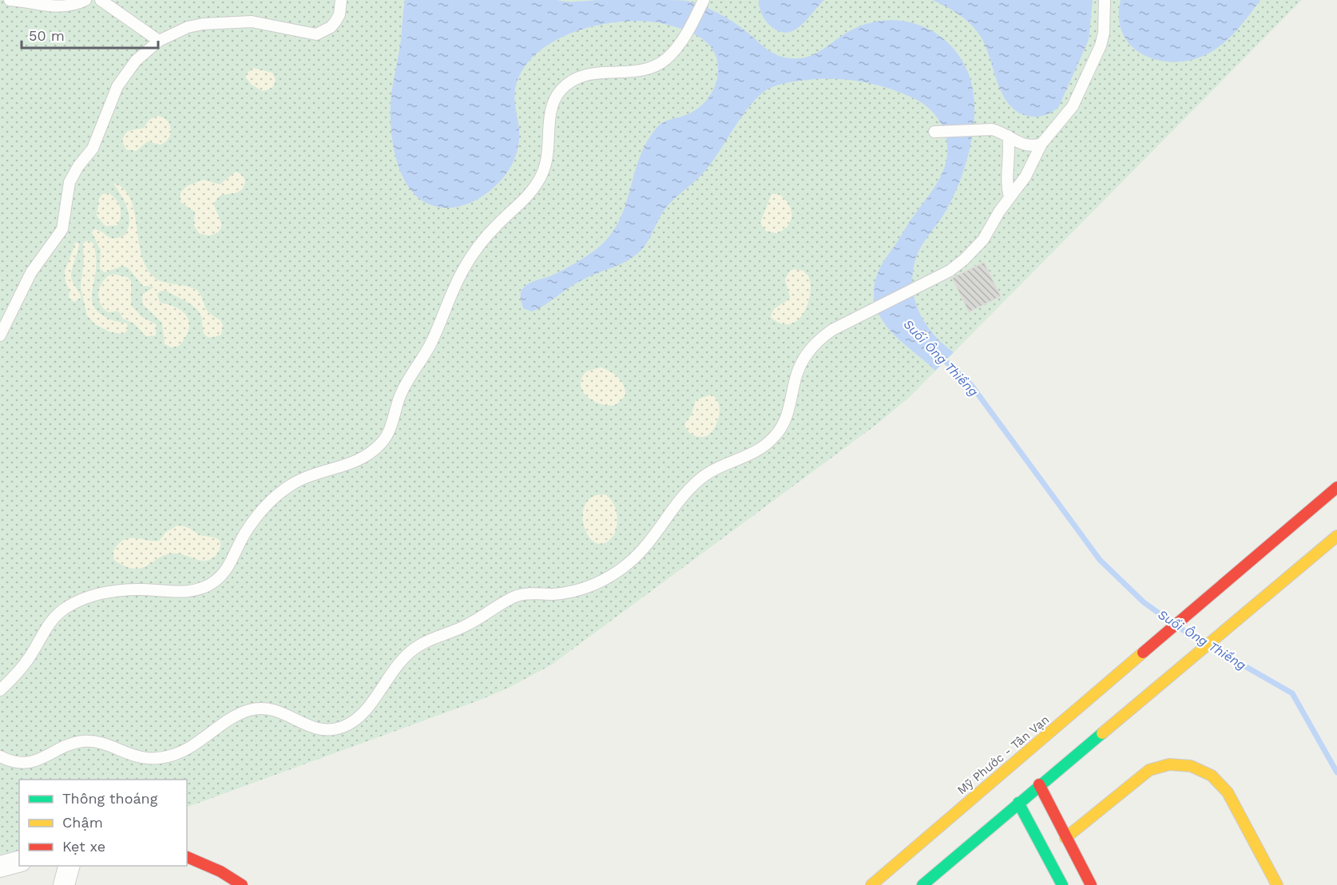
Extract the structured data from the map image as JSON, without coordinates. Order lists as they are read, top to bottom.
{
  "streets": {
    "main road": ["Mỹ Phước - Tân Vạn"]
  },
  "water": ["Suối Ông Thiềng"],
  "legend": ["Thông thoáng", "Chậm", "Kẹt xe"],
  "scale_bar": "50 m"
}
